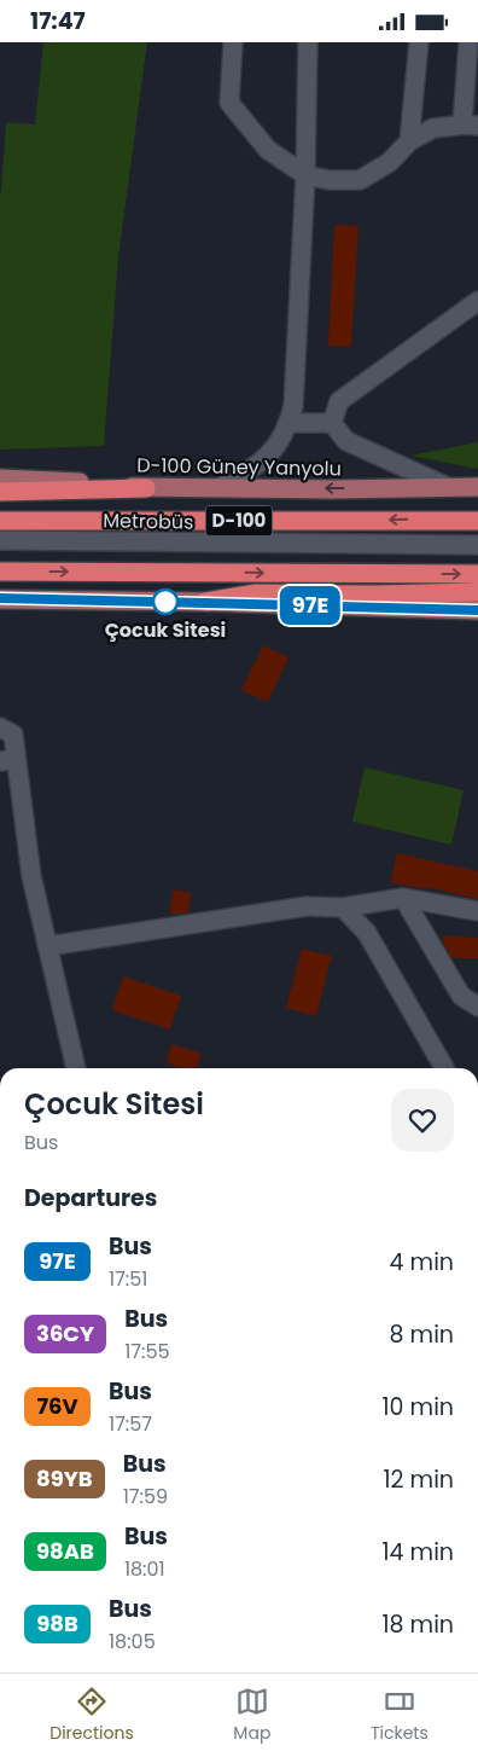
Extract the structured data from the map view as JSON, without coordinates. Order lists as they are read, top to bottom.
{
  "streets": {
    "highway": ["D-100"],
    "main road": ["D-100 Güney Yanyolu"],
    "street": ["Metrobüs"]
  },
  "places": ["Çocuk Sitesi"],
  "lines": ["bus line 97E"],
  "page": {
    "status": "17:47",
    "on_map": "97E",
    "heading": [
      ["Çocuk Sitesi", "Bus"],
      "Departures"
    ],
    "list": [
      {
        "mark": "97E",
        "name": "Bus",
        "note": "17:51",
        "value": "4 min"
      },
      {
        "mark": "36CY",
        "name": "Bus",
        "note": "17:55",
        "value": "8 min"
      },
      {
        "mark": "76V",
        "name": "Bus",
        "note": "17:57",
        "value": "10 min"
      },
      {
        "mark": "89YB",
        "name": "Bus",
        "note": "17:59",
        "value": "12 min"
      },
      {
        "mark": "98AB",
        "name": "Bus",
        "note": "18:01",
        "value": "14 min"
      },
      {
        "mark": "98B",
        "name": "Bus",
        "note": "18:05",
        "value": "18 min"
      }
    ],
    "tabs": ["Directions", "Map", "Tickets"]
  }
}
